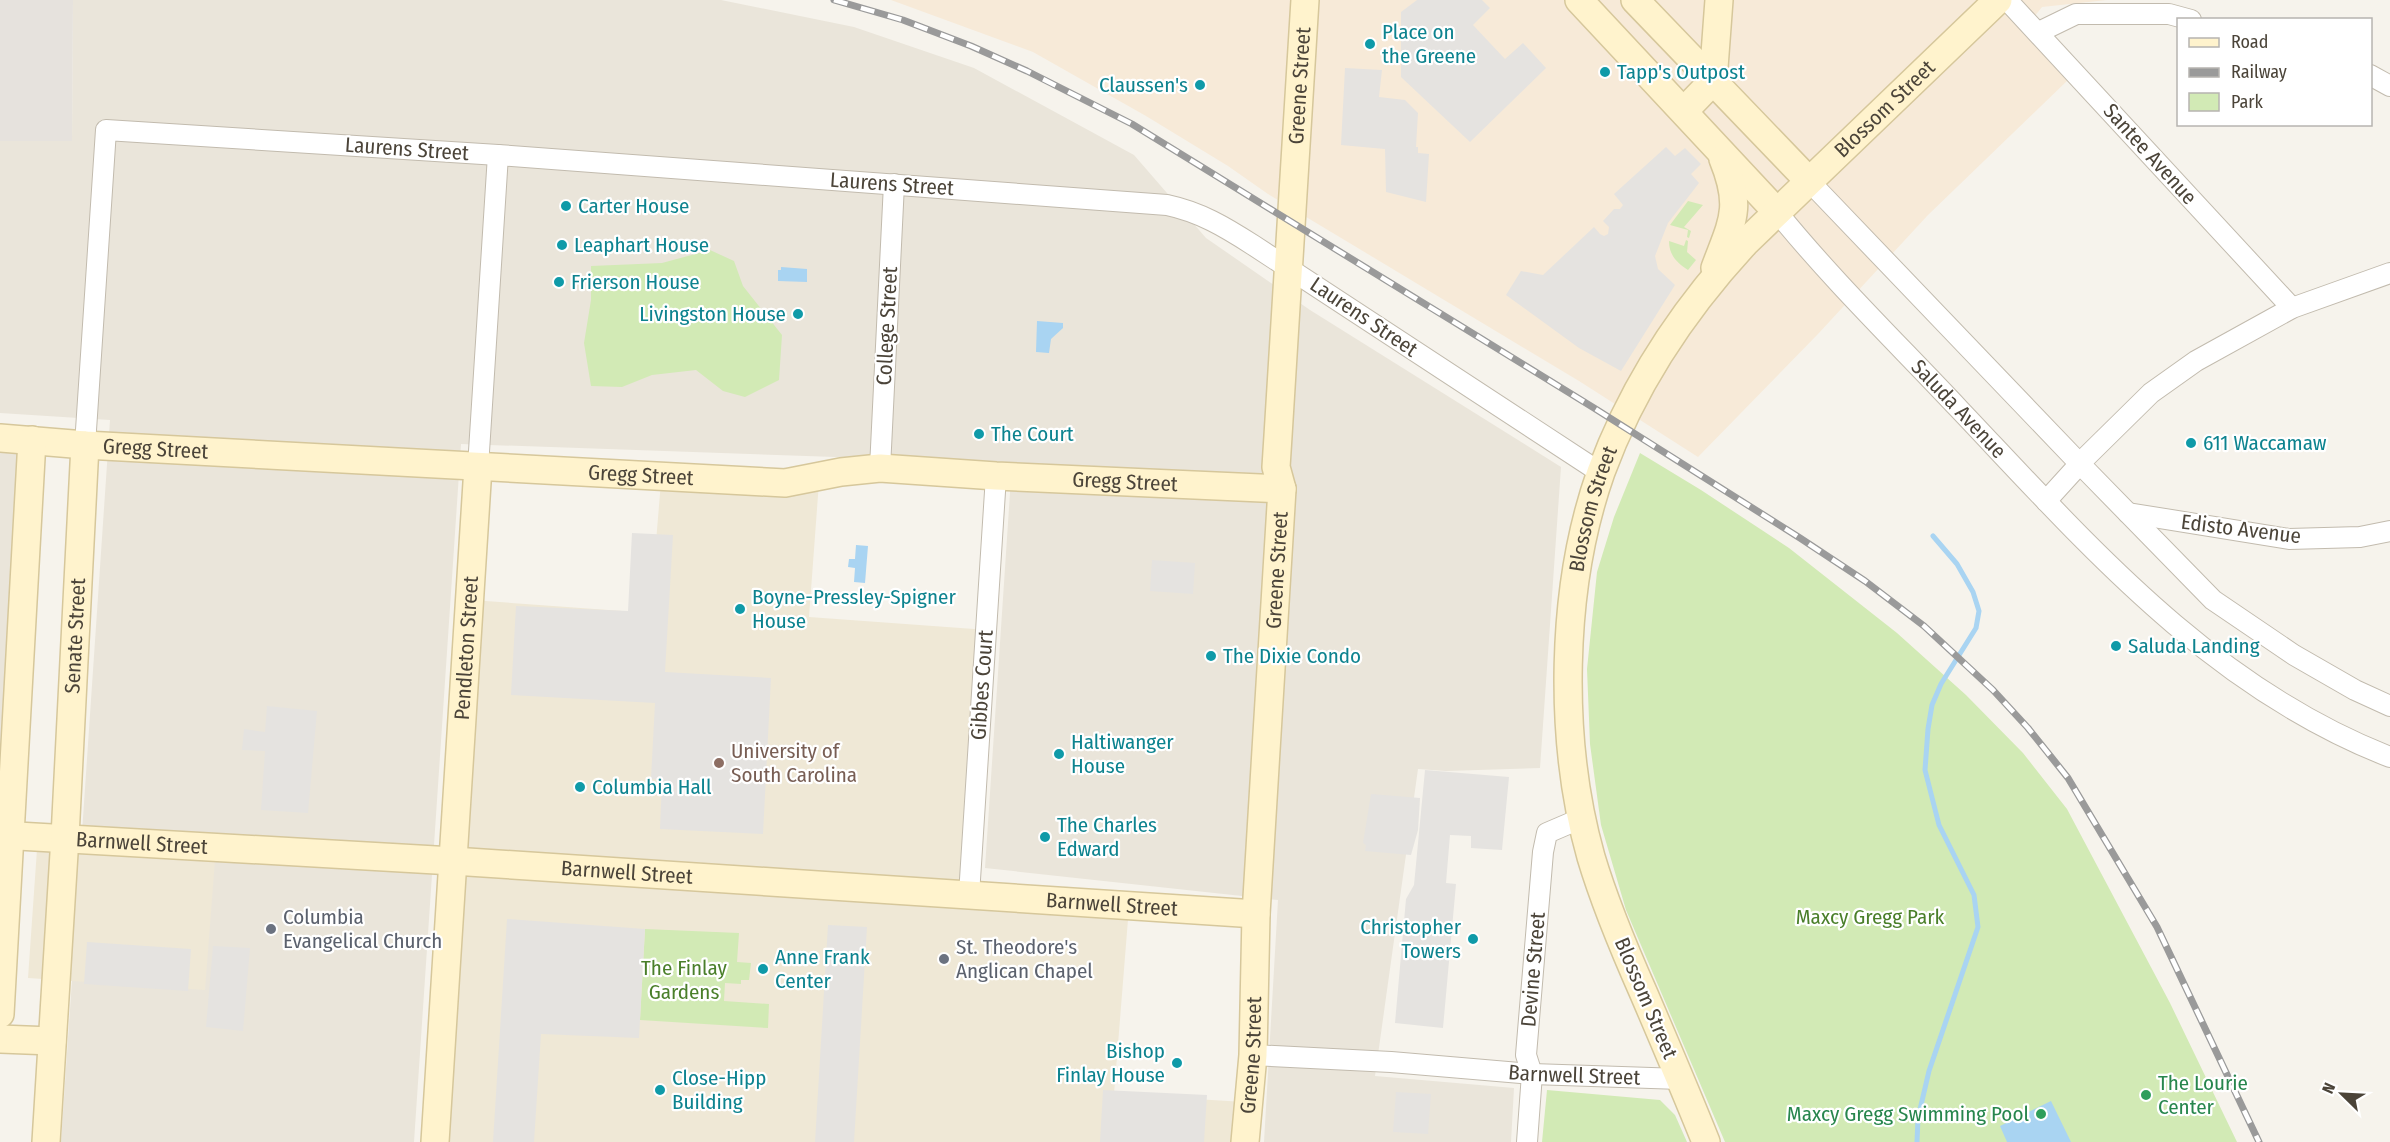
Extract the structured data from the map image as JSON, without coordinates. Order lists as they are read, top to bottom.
{
  "streets": {
    "street": [
      "Greene Street",
      "Blossom Street",
      "Laurens Street",
      "Santee Avenue",
      "College Street",
      "Saluda Avenue",
      "Gregg Street",
      "Edisto Avenue",
      "Senate Street",
      "Pendleton Street",
      "Gibbes Court",
      "Barnwell Street",
      "Devine Street"
    ]
  },
  "crossings": [
    ["Greene Street", "Laurens Street"],
    ["Greene Street", "Gregg Street"],
    ["Greene Street", "Barnwell Street"],
    ["Blossom Street", "Laurens Street"],
    ["Blossom Street", "Saluda Avenue"],
    ["Blossom Street", "Barnwell Street"],
    ["Blossom Street", "Devine Street"],
    ["Laurens Street", "College Street"],
    ["Laurens Street", "Senate Street"],
    ["Laurens Street", "Pendleton Street"],
    ["College Street", "Gregg Street"],
    ["Gregg Street", "Senate Street"],
    ["Gregg Street", "Pendleton Street"],
    ["Gregg Street", "Gibbes Court"],
    ["Senate Street", "Barnwell Street"],
    ["Pendleton Street", "Barnwell Street"],
    ["Gibbes Court", "Barnwell Street"],
    ["Barnwell Street", "Devine Street"]
  ],
  "parks": ["Maxcy Gregg Park", "The Finlay Gardens"],
  "places": [
    "Place on the Greene",
    "Tapp's Outpost",
    "Claussen's",
    "Carter House",
    "Leaphart House",
    "Frierson House",
    "Livingston House",
    "The Court",
    "611 Waccamaw",
    "Boyne-Pressley-Spigner House",
    "Saluda Landing",
    "The Dixie Condo",
    "Haltiwanger House",
    "University of South Carolina",
    "Columbia Hall",
    "The Charles Edward",
    "Columbia Evangelical Church",
    "Christopher Towers",
    "St. Theodore's Anglican Chapel",
    "Anne Frank Center",
    "Bishop Finlay House",
    "Close-Hipp Building",
    "The Lourie Center",
    "Maxcy Gregg Swimming Pool"
  ],
  "legend": ["Road", "Railway", "Park"],
  "north": "top left"
}
